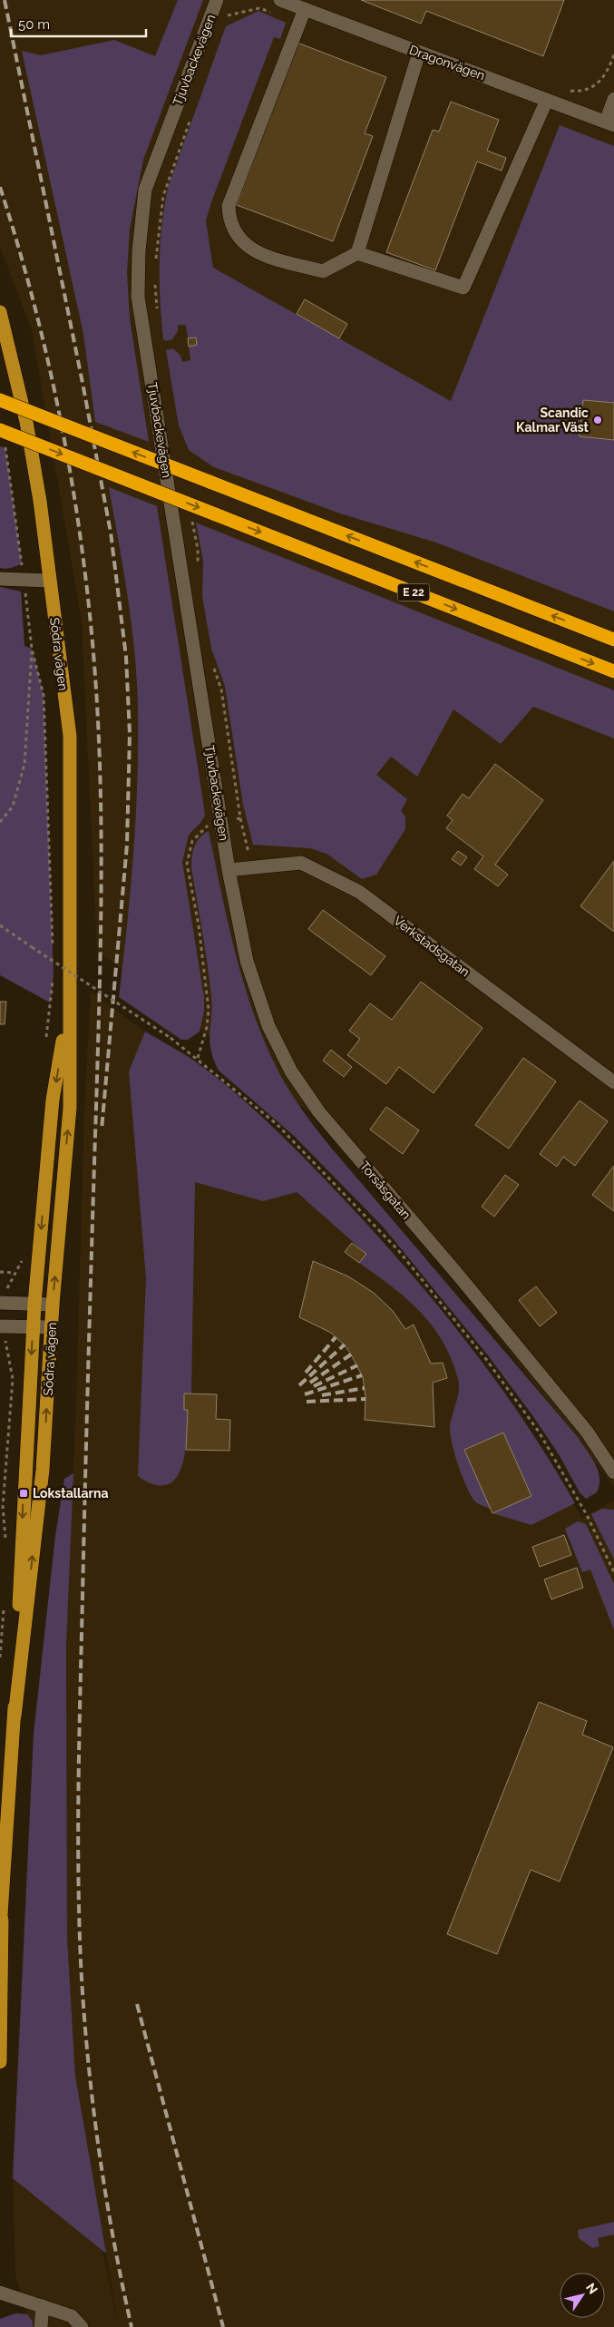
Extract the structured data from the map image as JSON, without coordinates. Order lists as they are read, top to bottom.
{
  "streets": {
    "highway": ["E 22"],
    "main road": ["Södra vägen"],
    "street": [
      "Tjuvbackevägen",
      "Dragonvägen",
      "Verkstadsgatan",
      "Torsåsgatan"
    ]
  },
  "crossings": [
    ["Tjuvbackevägen", "Verkstadsgatan"],
    ["Tjuvbackevägen", "Torsåsgatan"],
    ["Verkstadsgatan", "Torsåsgatan"]
  ],
  "places": {
    "other": ["Scandic Kalmar Väst"],
    "transit": ["Lokstallarna"]
  },
  "scale_bar": "50 m",
  "north": "top right"
}
